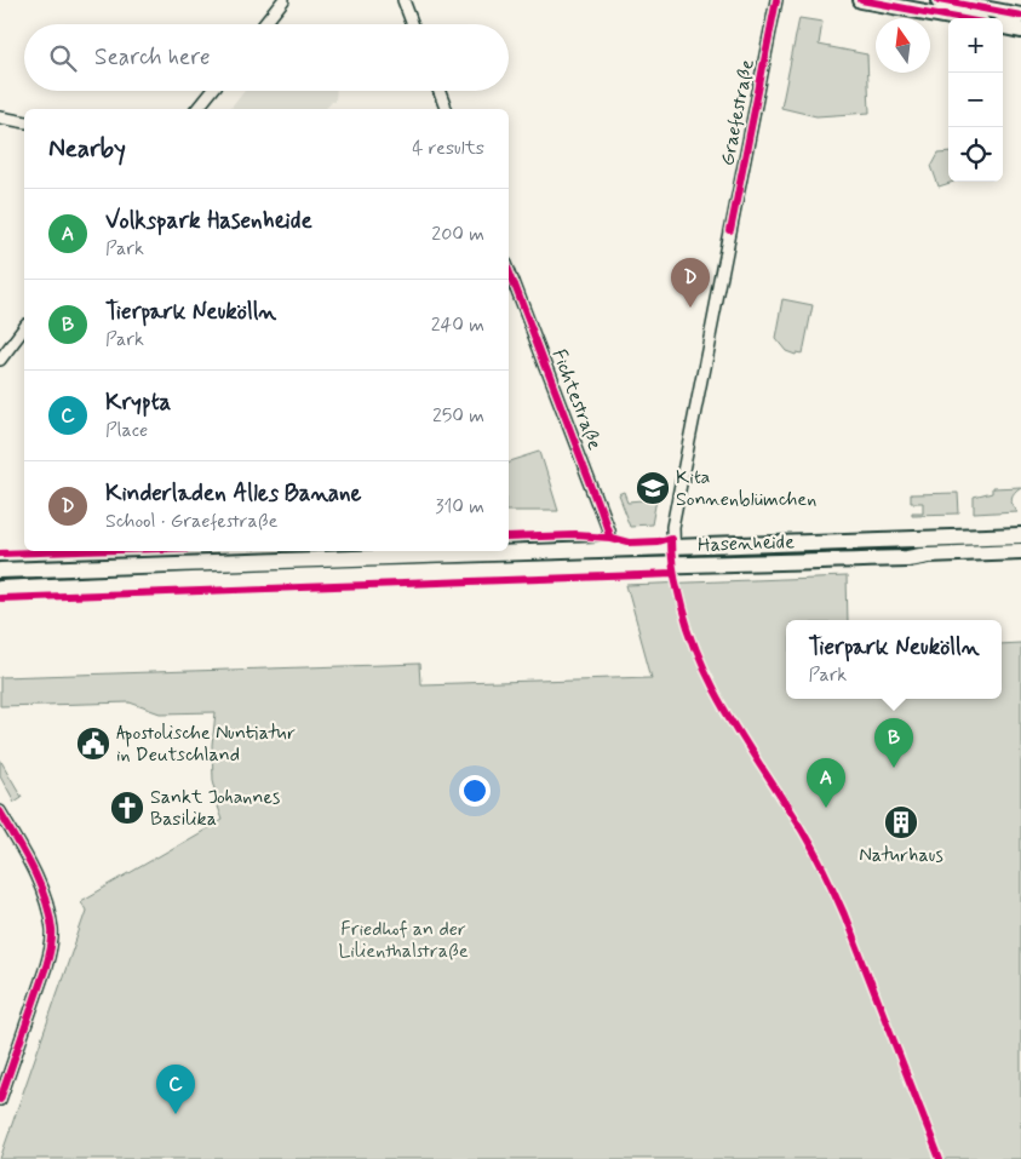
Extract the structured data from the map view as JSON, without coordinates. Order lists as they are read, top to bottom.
{
  "streets": {
    "main road": ["Hasenheide"],
    "street": ["Graefestraße", "Fichtestraße"]
  },
  "crossings": [
    ["Graefestraße", "Hasenheide"],
    ["Fichtestraße", "Hasenheide"]
  ],
  "parks": ["Friedhof an der Lilienthalstraße"],
  "places": {
    "school or university": ["Kita Sonnenblümchen"],
    "public building": ["Apostolische Nuntiatur in Deutschland"],
    "church": ["Sankt Johannes Basilika"],
    "building": ["Naturhaus"]
  },
  "north": "top",
  "page": {
    "map_buttons": ["+", "−"],
    "search": "Search here",
    "heading": ["Nearby", "4 results"],
    "list": [
      {
        "mark": "A",
        "name": "Volkspark Hasenheide",
        "note": "Park",
        "value": "200 m"
      },
      {
        "mark": "B",
        "name": "Tierpark Neukölln",
        "note": "Park",
        "value": "240 m"
      },
      {
        "mark": "C",
        "name": "Krypta",
        "note": "Place",
        "value": "250 m"
      },
      {
        "mark": "D",
        "name": "Kinderladen Alles Banane",
        "note": "School · Graefestraße",
        "value": "310 m"
      }
    ],
    "pins": [
      "D",
      "B",
      "A",
      "C"
    ],
    "popup": ["Tierpark Neukölln", "Park"]
  }
}
